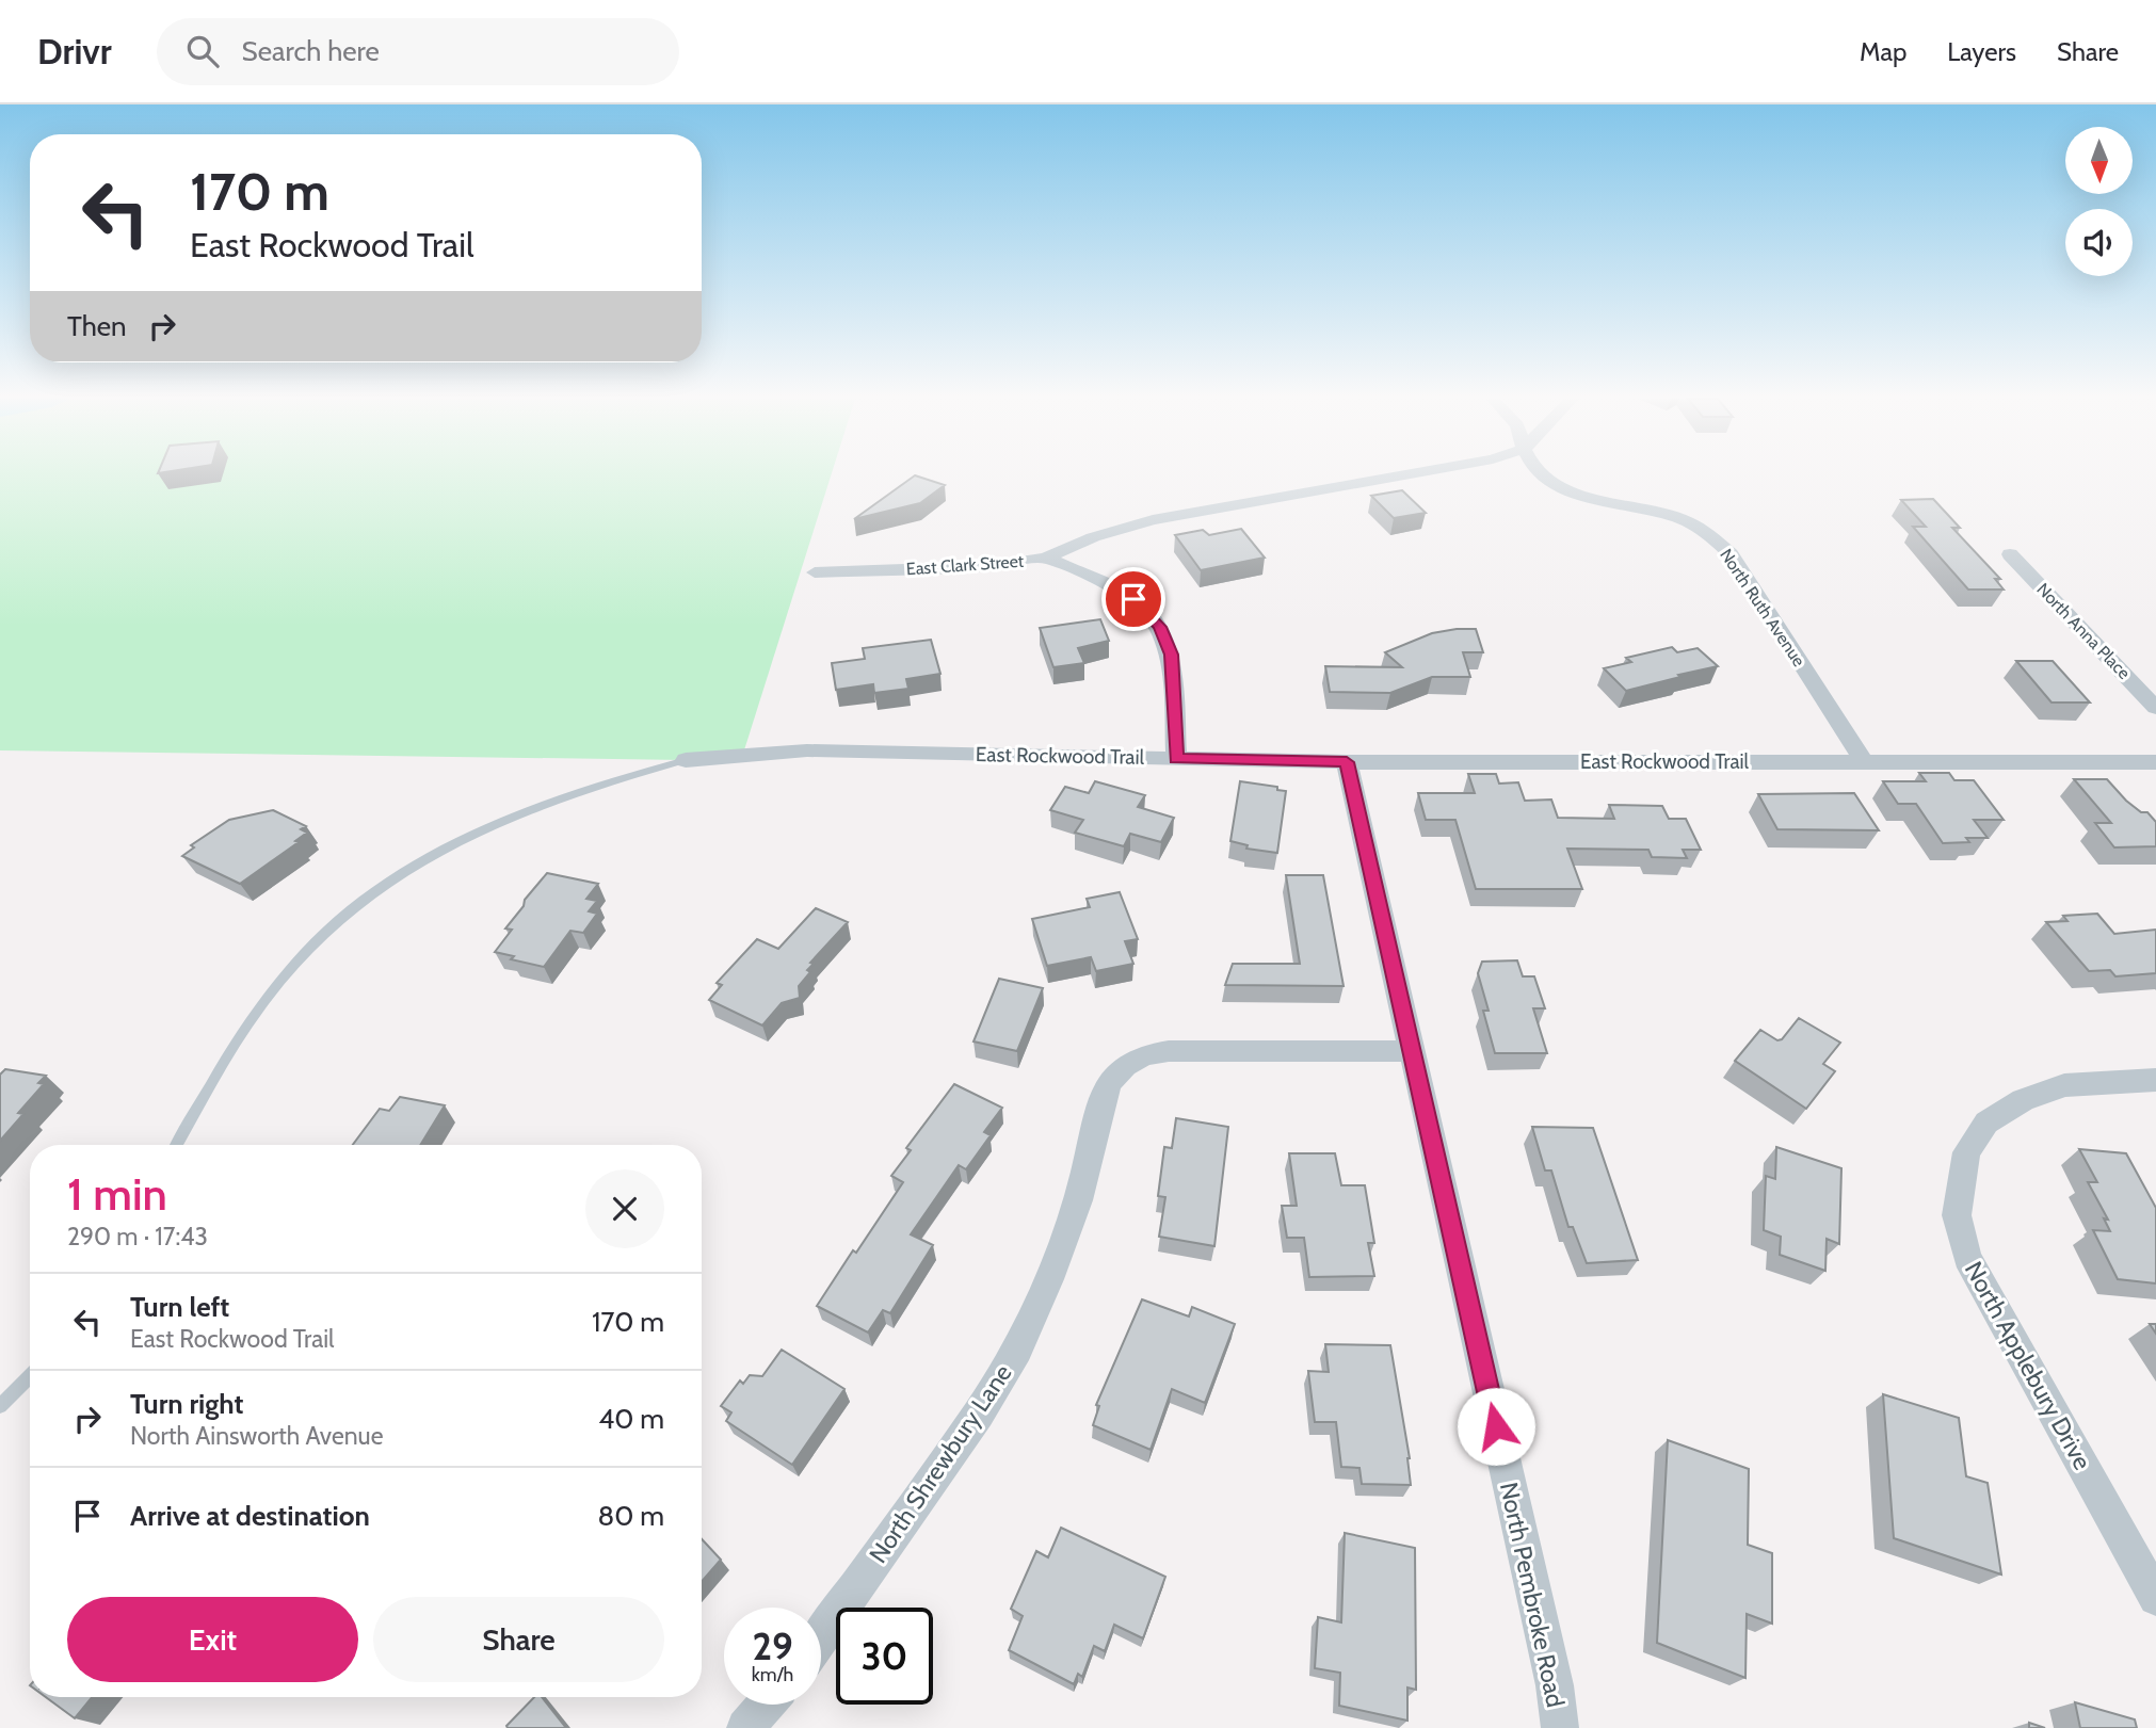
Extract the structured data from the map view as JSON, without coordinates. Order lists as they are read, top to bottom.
{
  "streets": {
    "street": [
      "East Clark Street",
      "North Ruth Avenue",
      "North Anna Place",
      "East Rockwood Trail",
      "North Applebury Drive",
      "North Shrewbury Lane",
      "North Pembroke Road"
    ]
  },
  "crossings": [
    ["North Ruth Avenue", "East Rockwood Trail"],
    ["East Rockwood Trail", "North Pembroke Road"],
    ["North Shrewbury Lane", "North Pembroke Road"]
  ],
  "north": "bottom",
  "page": {
    "header": "Drivr",
    "search": "Search here",
    "nav": ["Map", "Layers", "Share"],
    "turn": ["170 m", "East Rockwood Trail"],
    "then": "Then",
    "heading": ["1 min", "290 m · 17:43"],
    "list": [
      {
        "name": "Turn left",
        "note": "East Rockwood Trail",
        "value": "170 m"
      },
      {
        "name": "Turn right",
        "note": "North Ainsworth Avenue",
        "value": "40 m"
      },
      {
        "name": "Arrive at destination",
        "value": "80 m"
      }
    ],
    "buttons": ["Exit", "Share"],
    "speed": "29 km/h",
    "limit": "30"
  }
}
